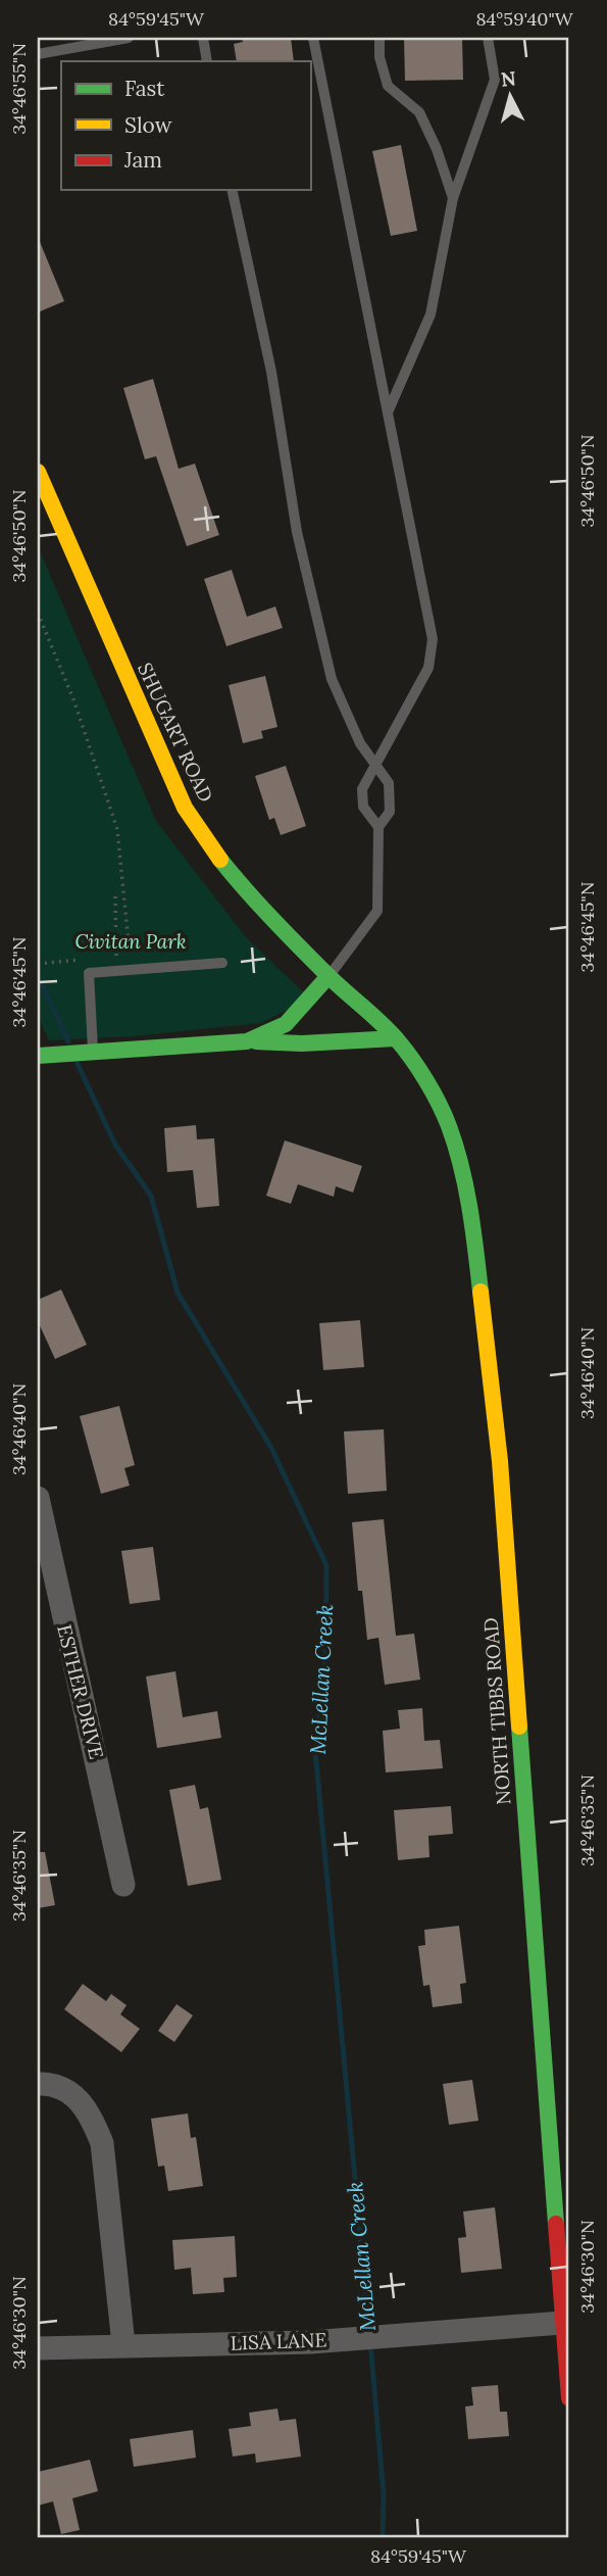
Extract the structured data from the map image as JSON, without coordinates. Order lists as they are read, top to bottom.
{
  "streets": {
    "street": [
      "SHUGART ROAD",
      "ESTHER DRIVE",
      "NORTH TIBBS ROAD",
      "LISA LANE"
    ]
  },
  "crossings": [
    ["SHUGART ROAD", "NORTH TIBBS ROAD"],
    ["NORTH TIBBS ROAD", "LISA LANE"]
  ],
  "water": ["McLellan Creek"],
  "parks": ["Civitan Park"],
  "legend": ["Fast", "Slow", "Jam"],
  "north": "top",
  "coordinates": [
    "84°59'45\"W",
    "84°59'40\"W",
    "34°46'55\"N",
    "34°46'50\"N",
    "34°46'45\"N",
    "34°46'40\"N",
    "34°46'35\"N",
    "34°46'30\"N"
  ]
}
